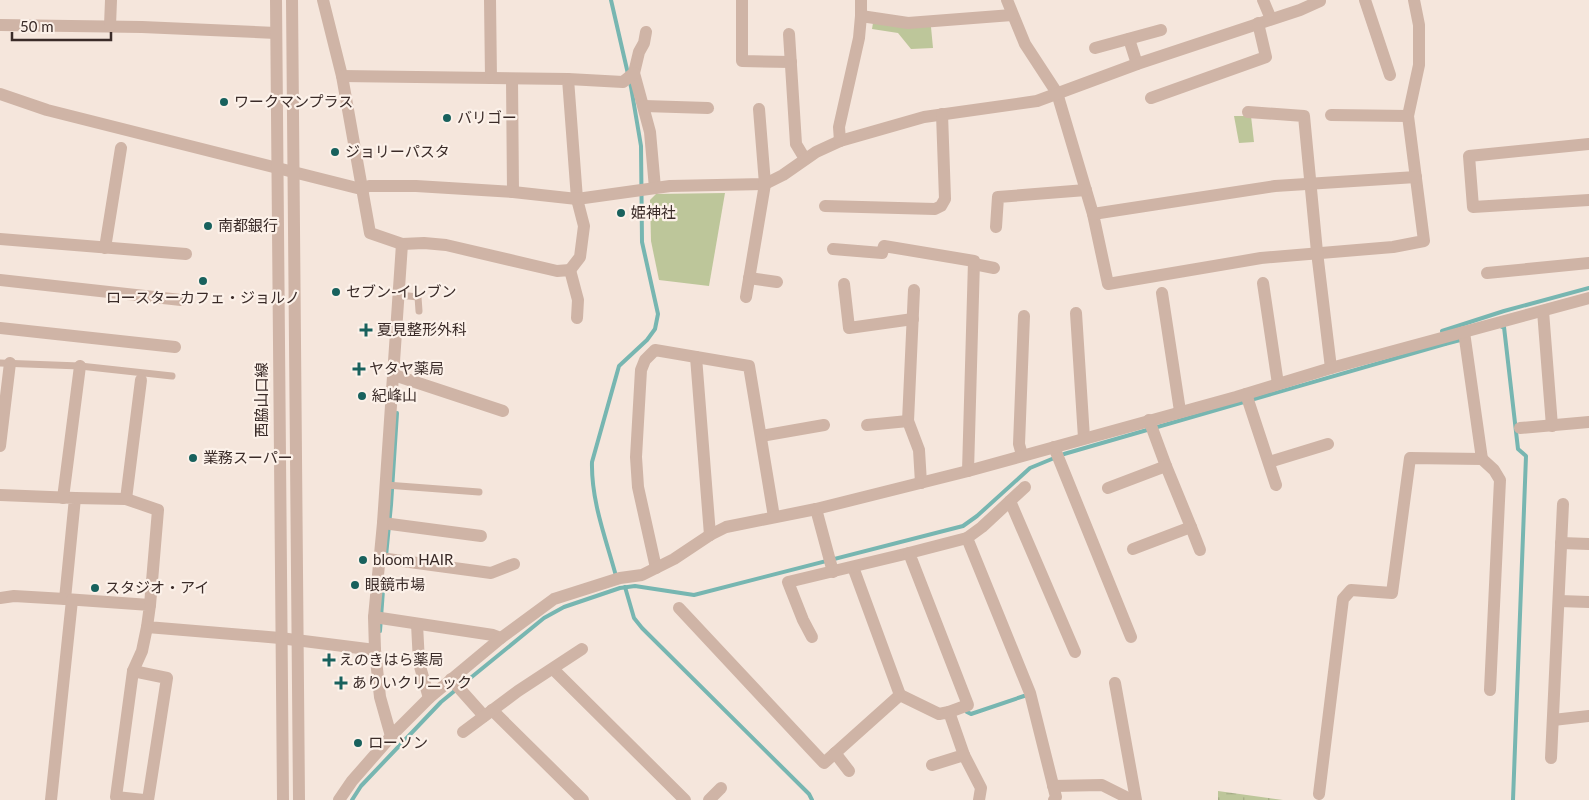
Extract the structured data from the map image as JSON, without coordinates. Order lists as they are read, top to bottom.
{
  "streets": {
    "street": ["西脇山口線"]
  },
  "places": {
    "other": [
      "ワークマンプラス",
      "バリゴー",
      "ジョリーパスタ",
      "姫神社",
      "南都銀行",
      "ロースターカフェ・ジョルノ",
      "セブン-イレブン",
      "紀峰山",
      "業務スーパー",
      "bloom HAIR",
      "眼鏡市場",
      "スタジオ・アイ",
      "ローソン"
    ],
    "health": [
      "夏見整形外科",
      "ヤタヤ薬局",
      "えのきはら薬局",
      "ありいクリニック"
    ]
  },
  "scale_bar": "50 m"
}
